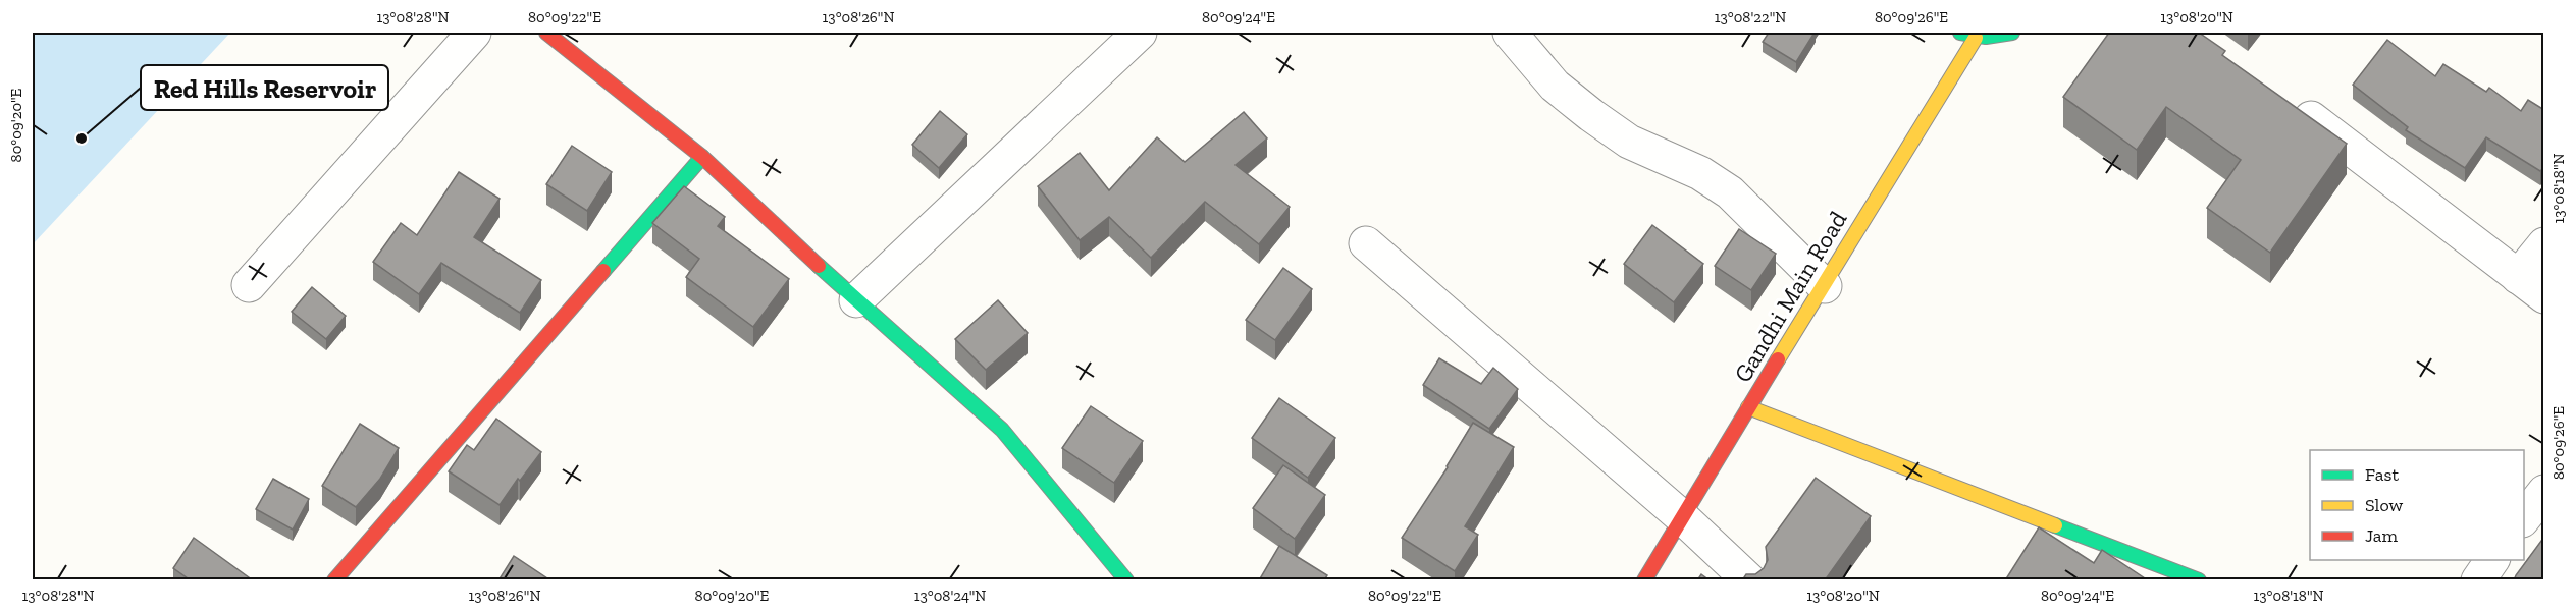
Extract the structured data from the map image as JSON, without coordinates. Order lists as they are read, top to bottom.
{
  "streets": {
    "street": ["Gandhi Main Road"]
  },
  "places": ["Red Hills Reservoir"],
  "legend": ["Fast", "Slow", "Jam"],
  "coordinates": [
    "13°08'28\"N",
    "80°09'22\"E",
    "13°08'26\"N",
    "80°09'24\"E",
    "13°08'22\"N",
    "80°09'26\"E",
    "13°08'20\"N",
    "80°09'20\"E",
    "13°08'18\"N",
    "13°08'24\"N"
  ]
}
